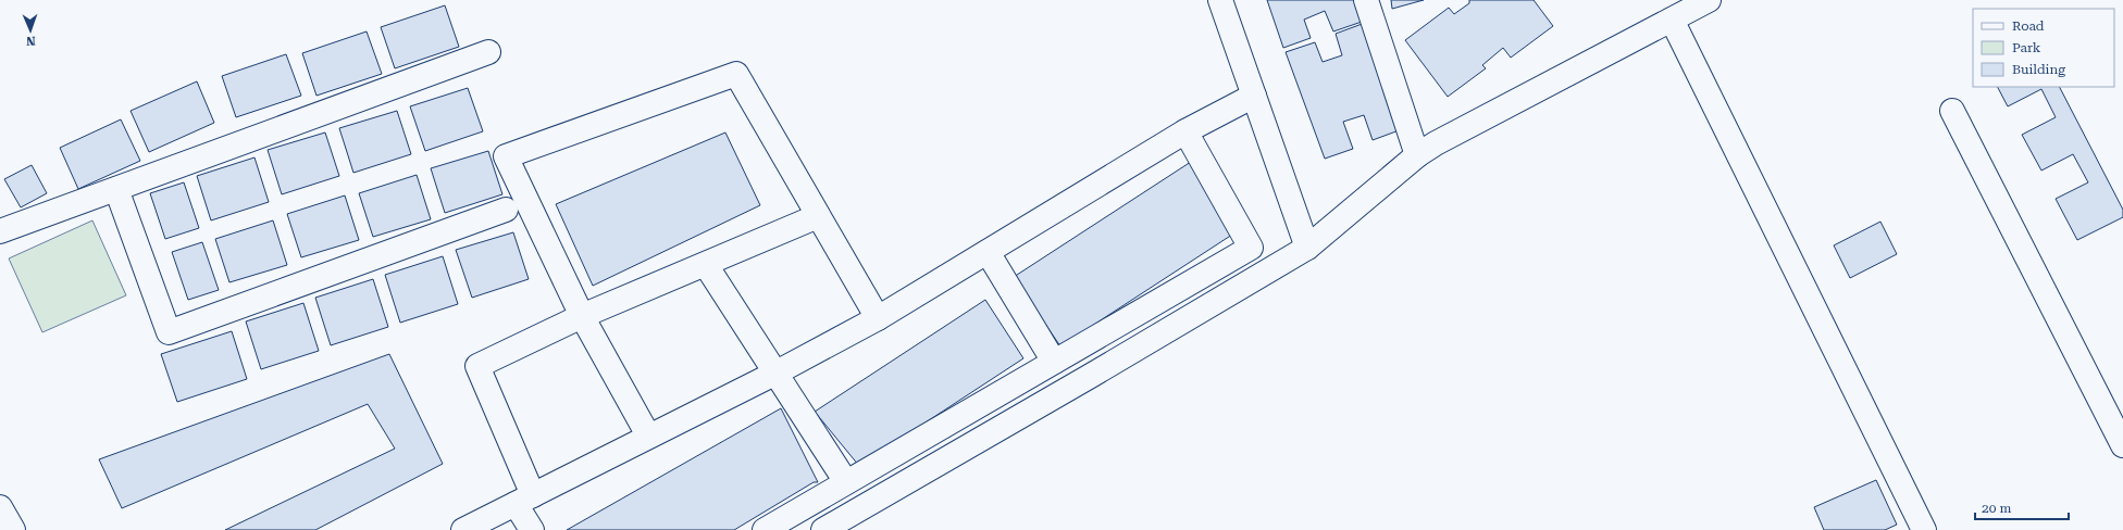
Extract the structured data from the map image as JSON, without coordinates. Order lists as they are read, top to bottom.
{
  "legend": ["Road", "Park", "Building"],
  "scale_bar": "20 m",
  "north": "bottom"
}
